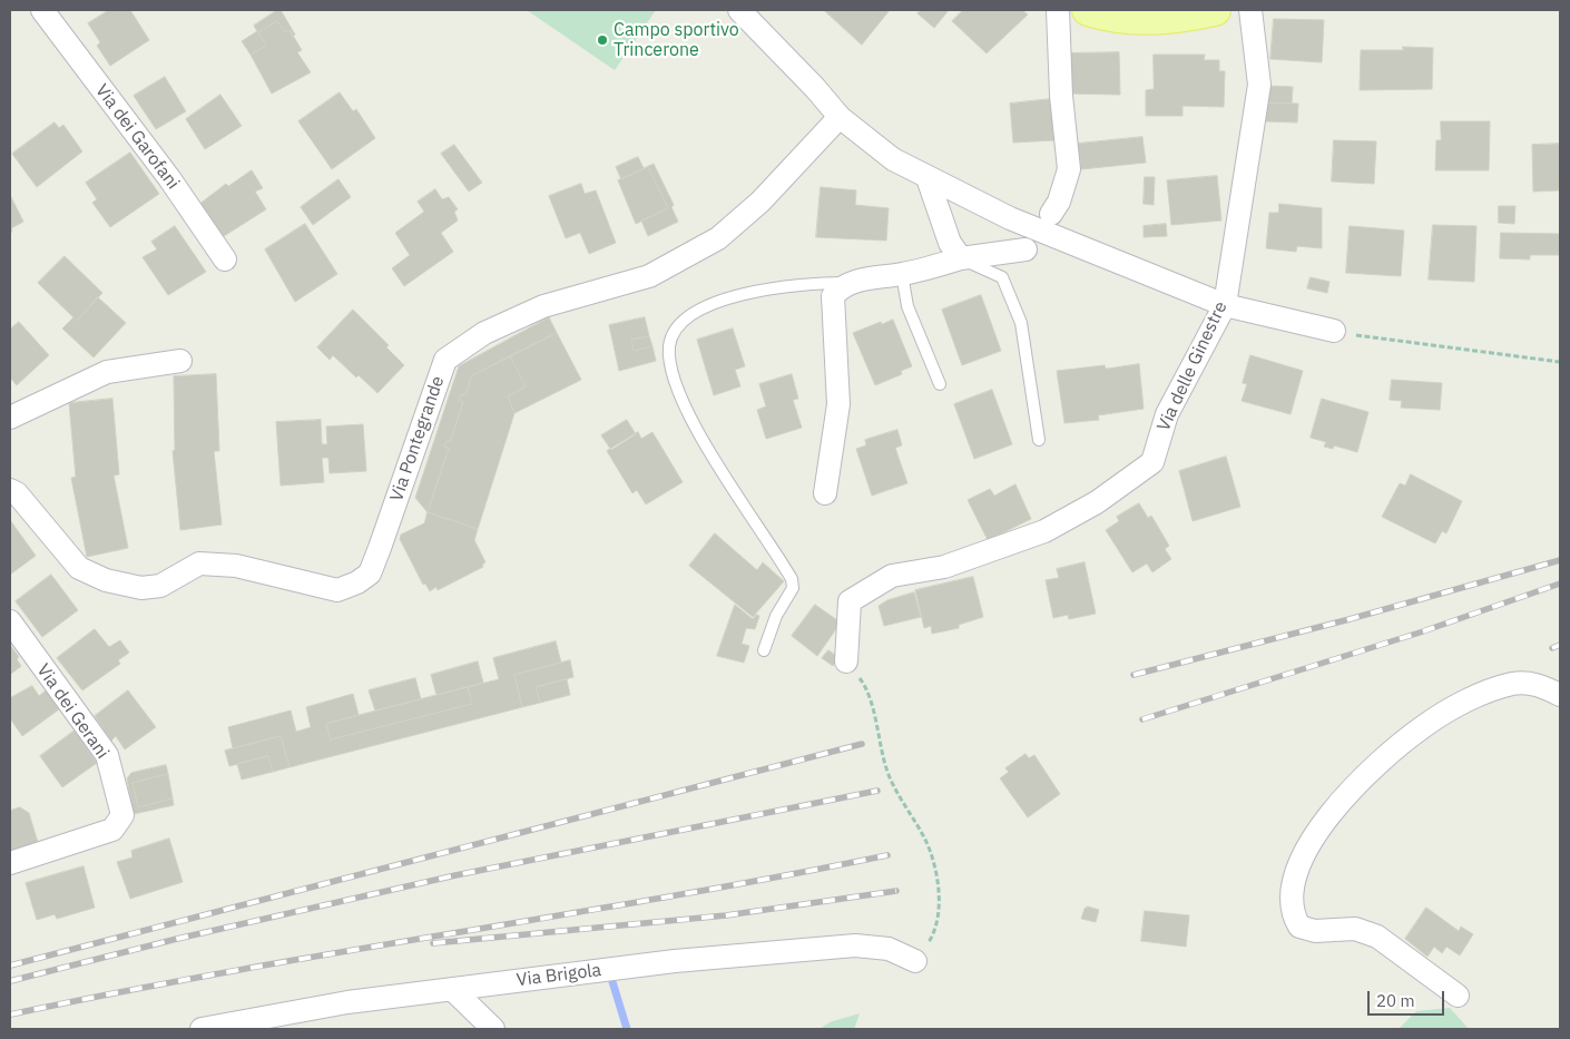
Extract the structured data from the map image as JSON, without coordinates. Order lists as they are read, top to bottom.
{
  "streets": {
    "street": [
      "Via dei Garofani",
      "Via delle Ginestre",
      "Via Pontegrande",
      "Via dei Gerani",
      "Via Brigola"
    ]
  },
  "places": ["Campo sportivo Trincerone"],
  "scale_bar": "20 m"
}
